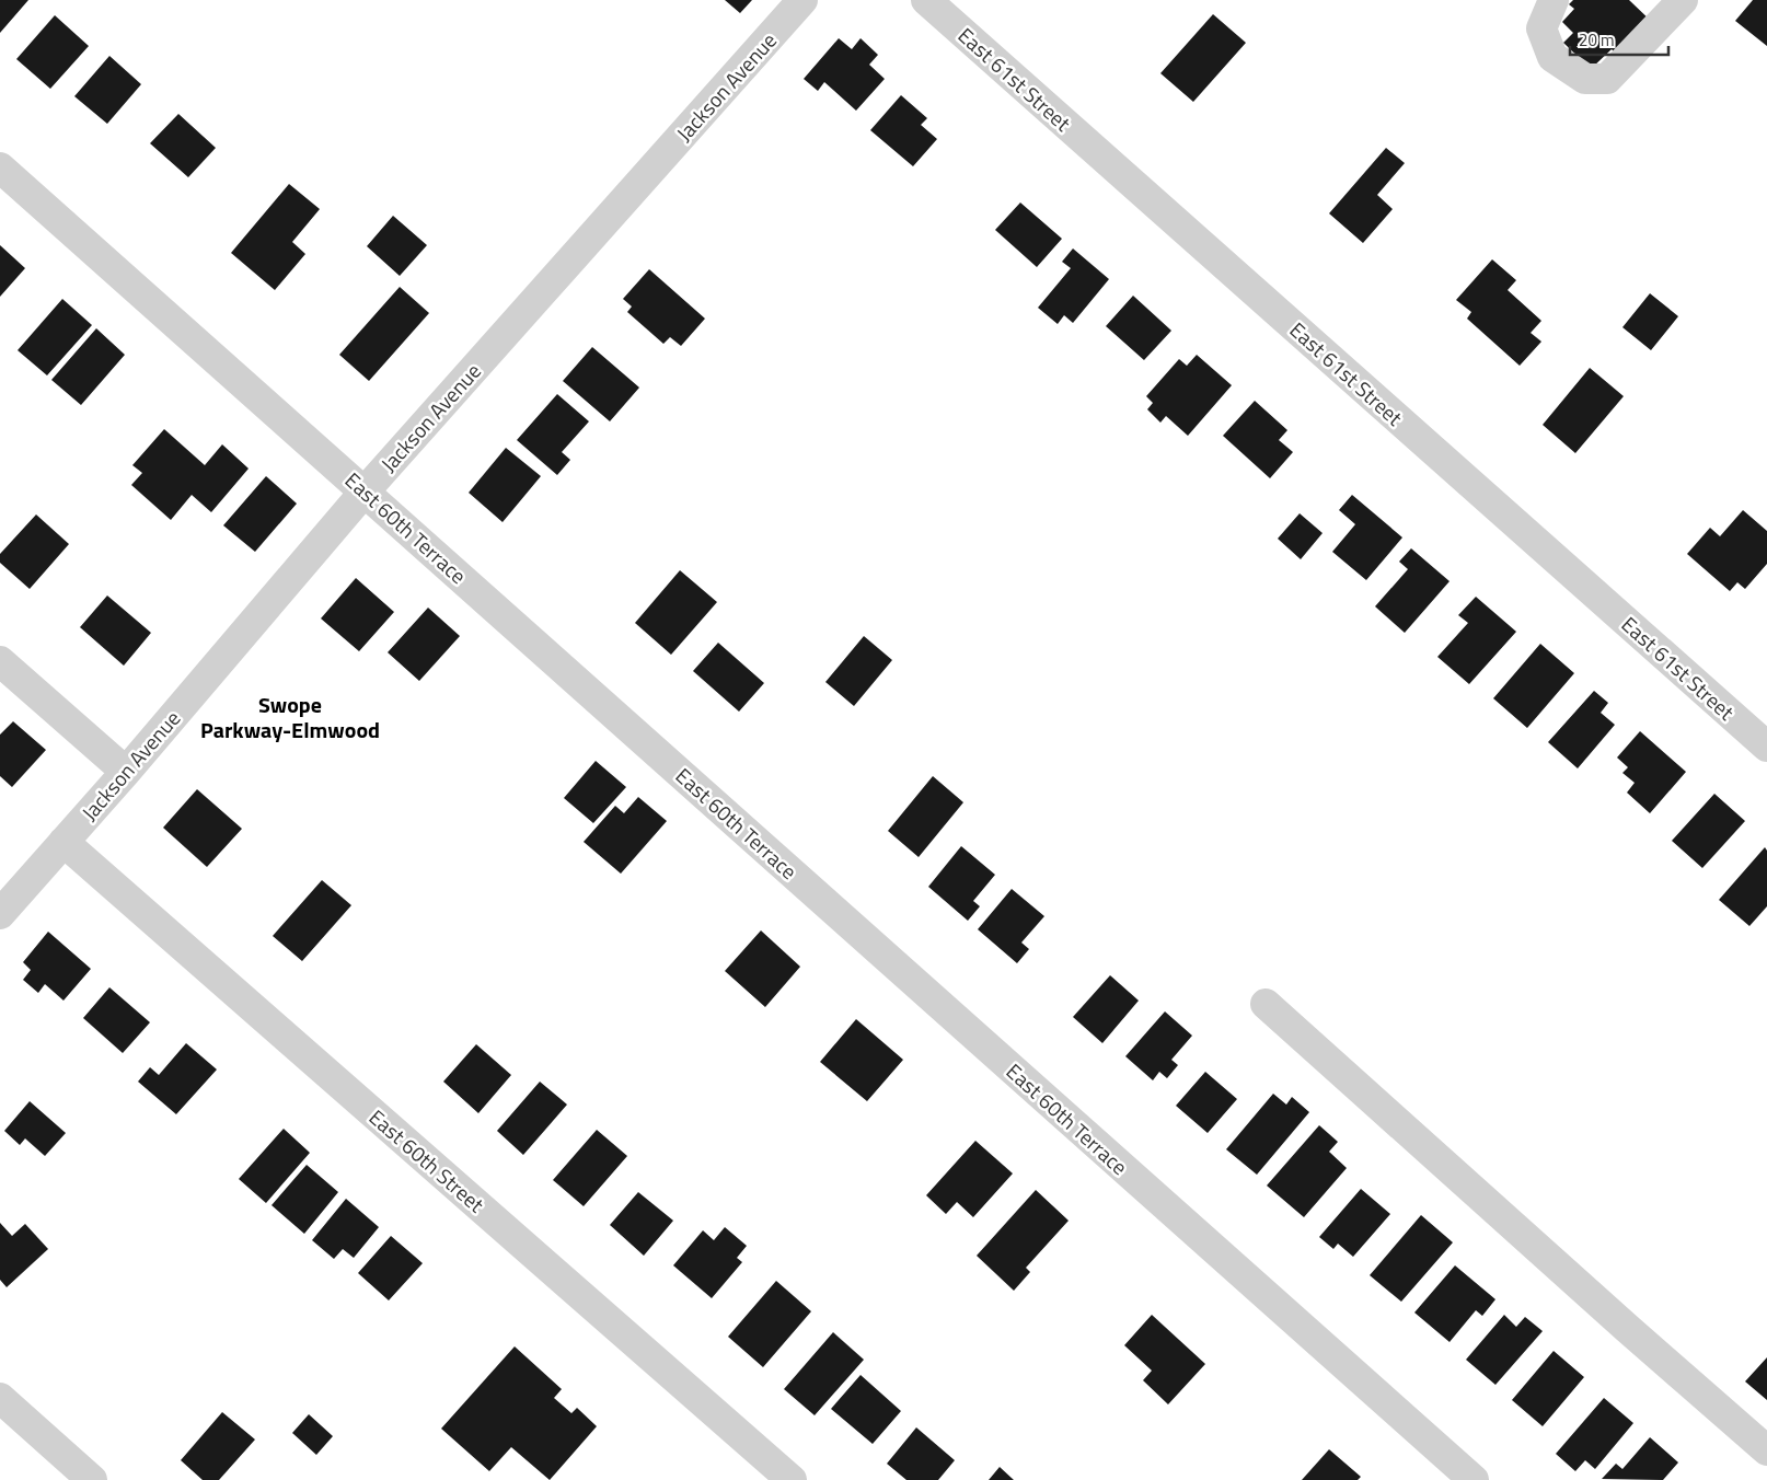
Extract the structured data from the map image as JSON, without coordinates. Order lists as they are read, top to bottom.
{
  "streets": {
    "street": [
      "East 61st Street",
      "Jackson Avenue",
      "East 60th Terrace",
      "East 60th Street"
    ]
  },
  "crossings": [
    ["Jackson Avenue", "East 60th Terrace"],
    ["Jackson Avenue", "East 60th Street"]
  ],
  "districts": ["Swope Parkway-Elmwood"],
  "scale_bar": "20 m"
}
